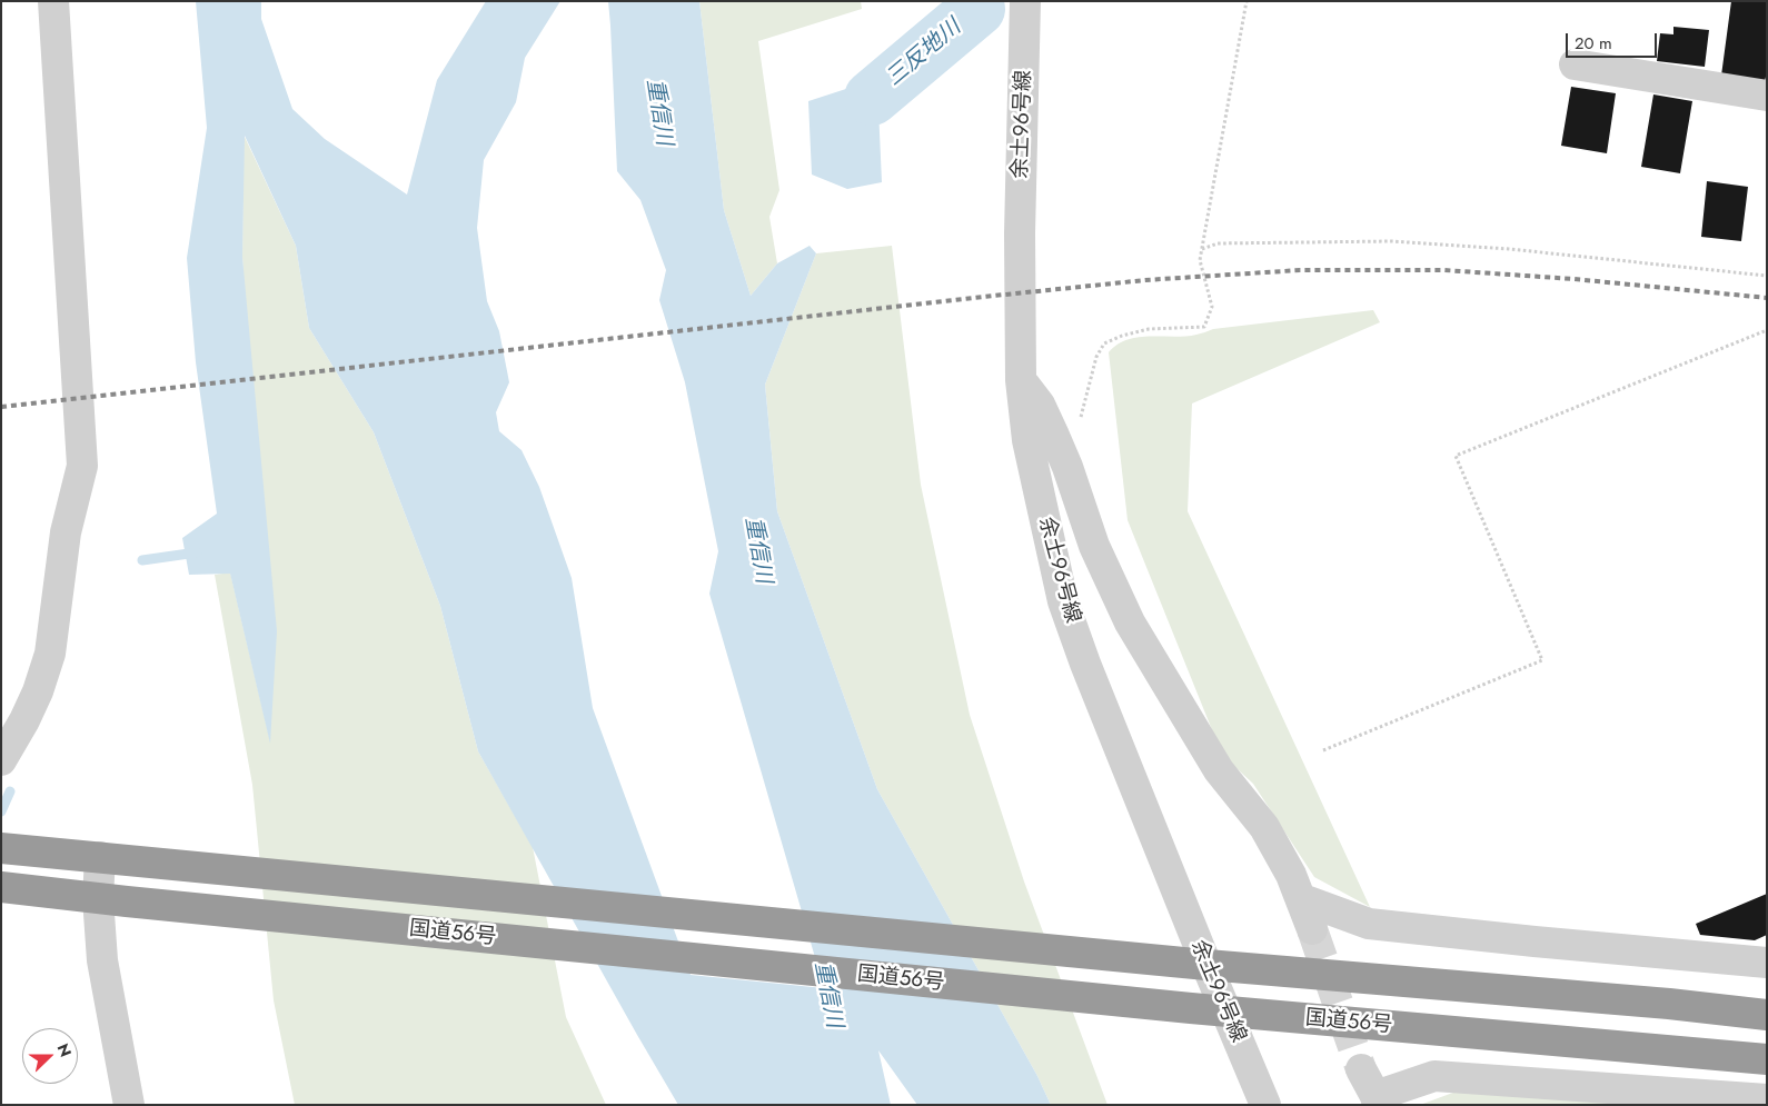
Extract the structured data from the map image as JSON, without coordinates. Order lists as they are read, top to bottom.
{
  "streets": {
    "highway": ["国道56号"],
    "street": ["余土96号線"]
  },
  "crossings": [
    ["余土96号線", "国道56号"]
  ],
  "water": ["三反地川", "重信川"],
  "scale_bar": "20 m",
  "north": "right"
}
